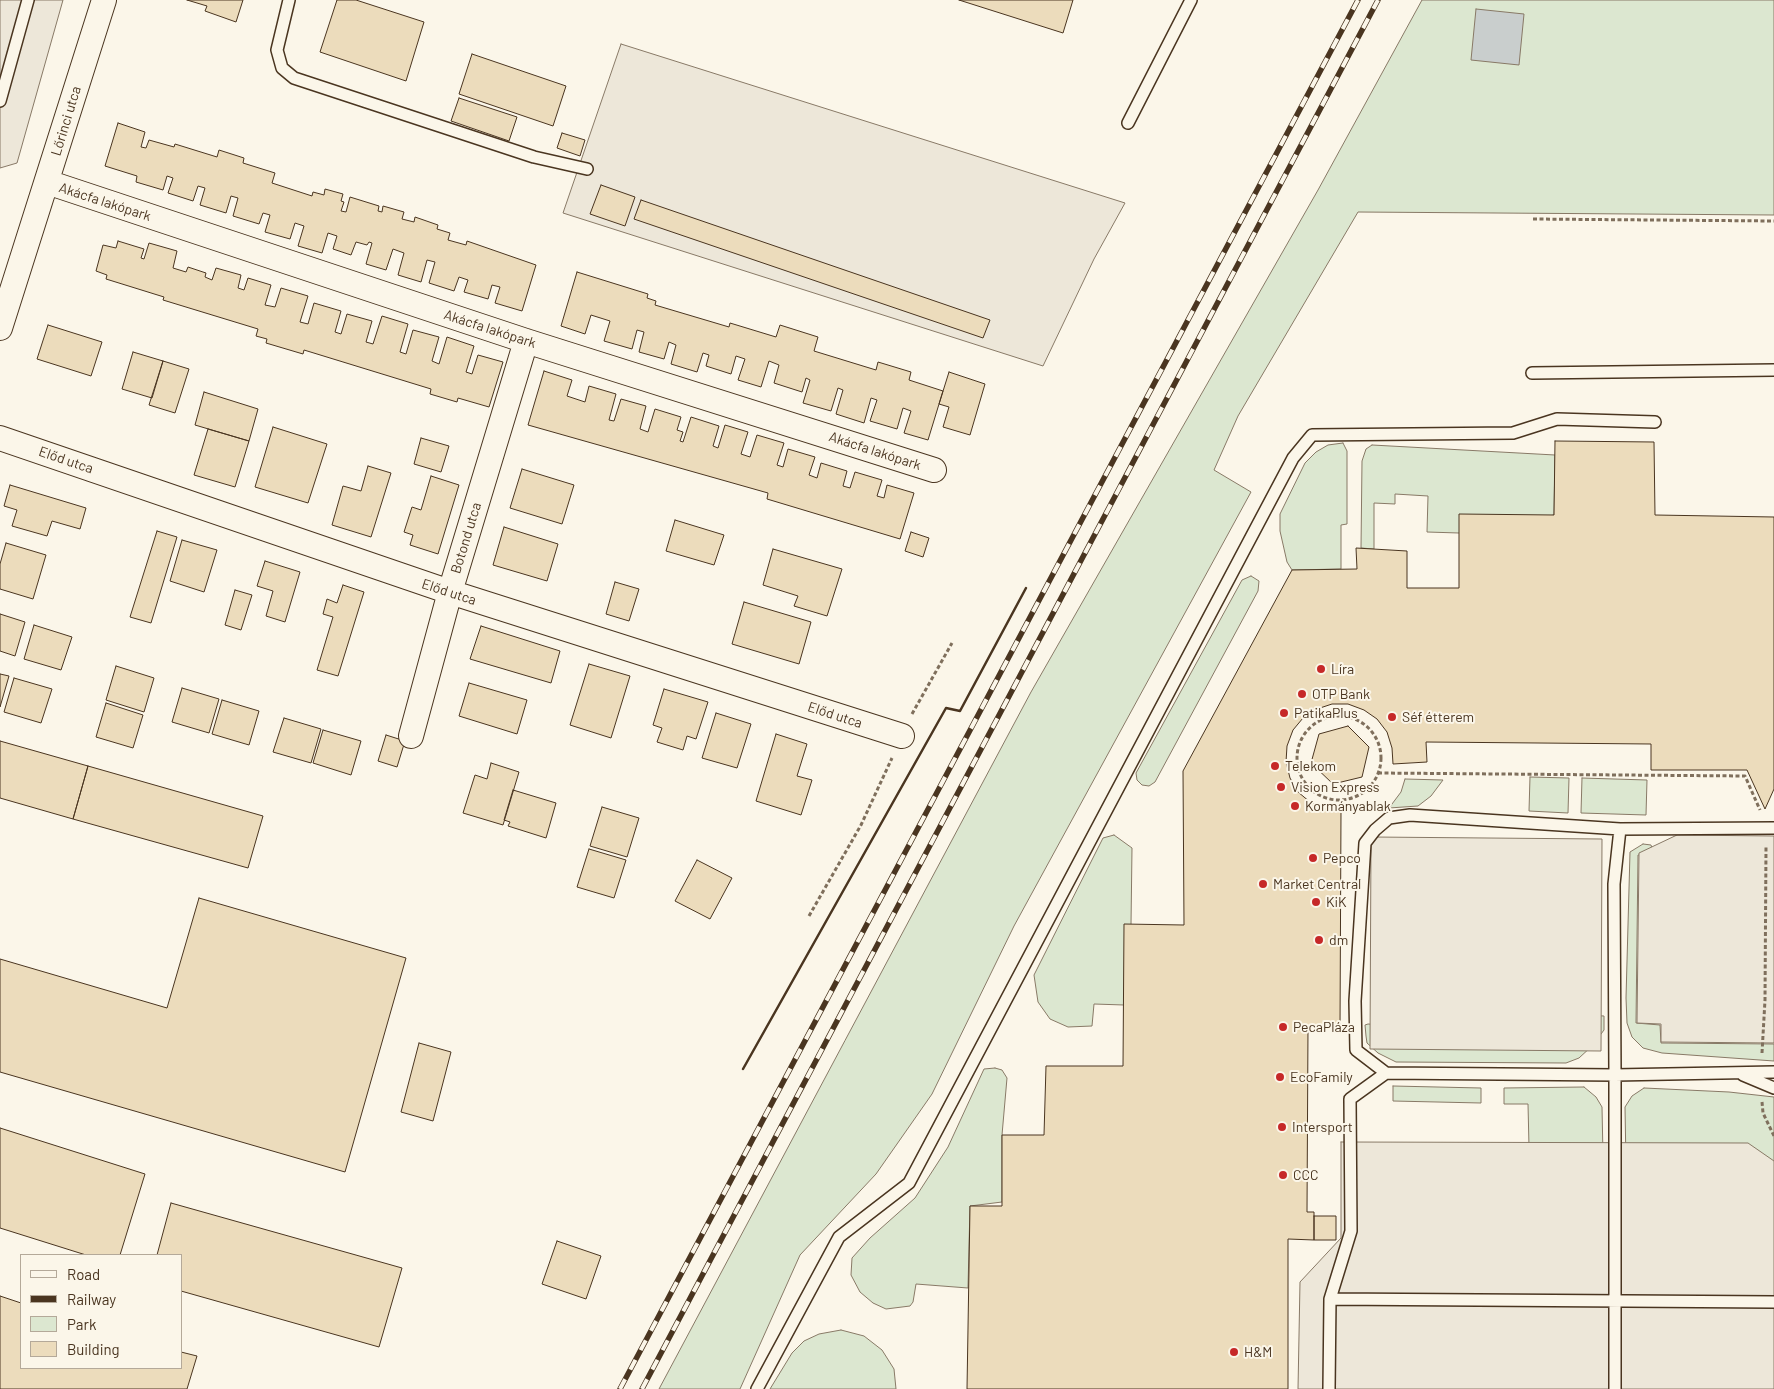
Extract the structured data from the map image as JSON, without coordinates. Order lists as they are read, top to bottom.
{
  "streets": {
    "street": [
      "Lőrinci utca",
      "Akácfa lakópark",
      "Előd utca",
      "Botond utca"
    ]
  },
  "crossings": [
    ["Lőrinci utca", "Akácfa lakópark"],
    ["Akácfa lakópark", "Botond utca"],
    ["Előd utca", "Botond utca"]
  ],
  "places": [
    "Líra",
    "OTP Bank",
    "PatikaPlus",
    "Séf étterem",
    "Telekom",
    "Vision Express",
    "Kormányablak",
    "Pepco",
    "Market Central",
    "KiK",
    "dm",
    "PecaPláza",
    "EcoFamily",
    "Intersport",
    "CCC",
    "H&M"
  ],
  "legend": [
    "Road",
    "Railway",
    "Park",
    "Building"
  ]
}
